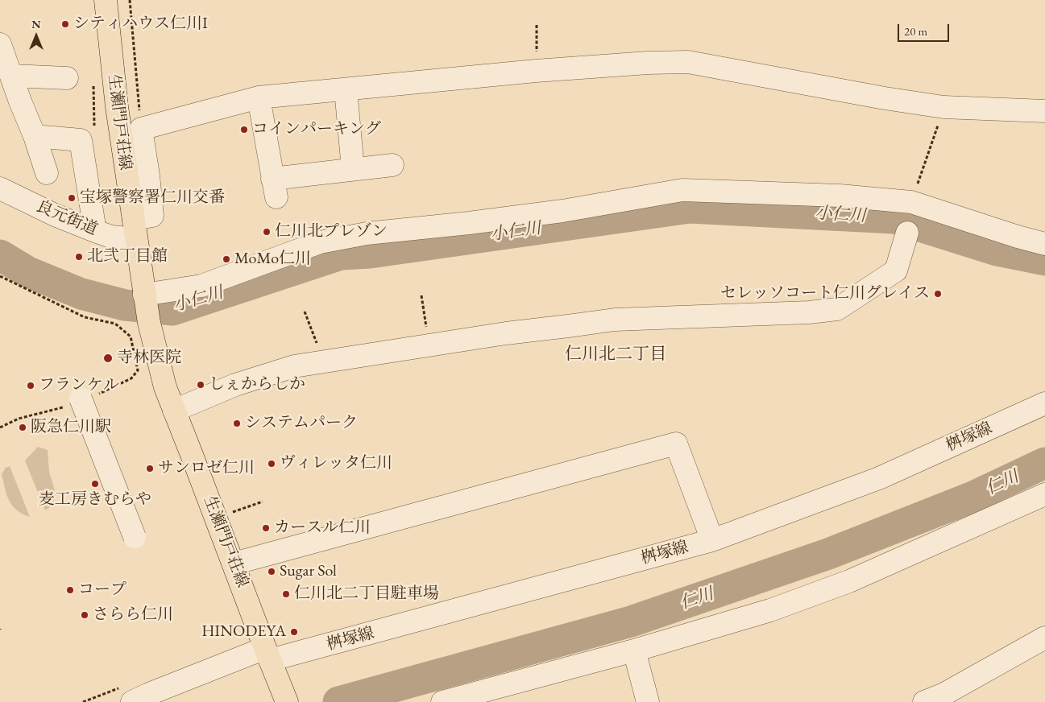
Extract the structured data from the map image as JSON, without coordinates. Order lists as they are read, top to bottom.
{
  "streets": {
    "main road": ["生瀬門戸荘線"],
    "street": ["良元街道", "桝塚線"]
  },
  "crossings": [
    ["生瀬門戸荘線", "良元街道"],
    ["生瀬門戸荘線", "桝塚線"]
  ],
  "districts": ["仁川北二丁目"],
  "water": ["小仁川", "仁川"],
  "places": [
    "シティハウス仁川I",
    "コインパーキング",
    "宝塚警察署仁川交番",
    "仁川北プレゾン",
    "北弐丁目館",
    "MoMo仁川",
    "セレッソコート仁川グレイス",
    "寺林医院",
    "しぇからしか",
    "フランケル",
    "システムパーク",
    "阪急仁川駅",
    "ヴィレッタ仁川",
    "サンロゼ仁川",
    "麦工房きむらや",
    "カースル仁川",
    "Sugar Sol",
    "コープ",
    "仁川北二丁目駐車場",
    "さらら仁川",
    "HINODEYA"
  ],
  "scale_bar": "20 m",
  "north": "top"
}
